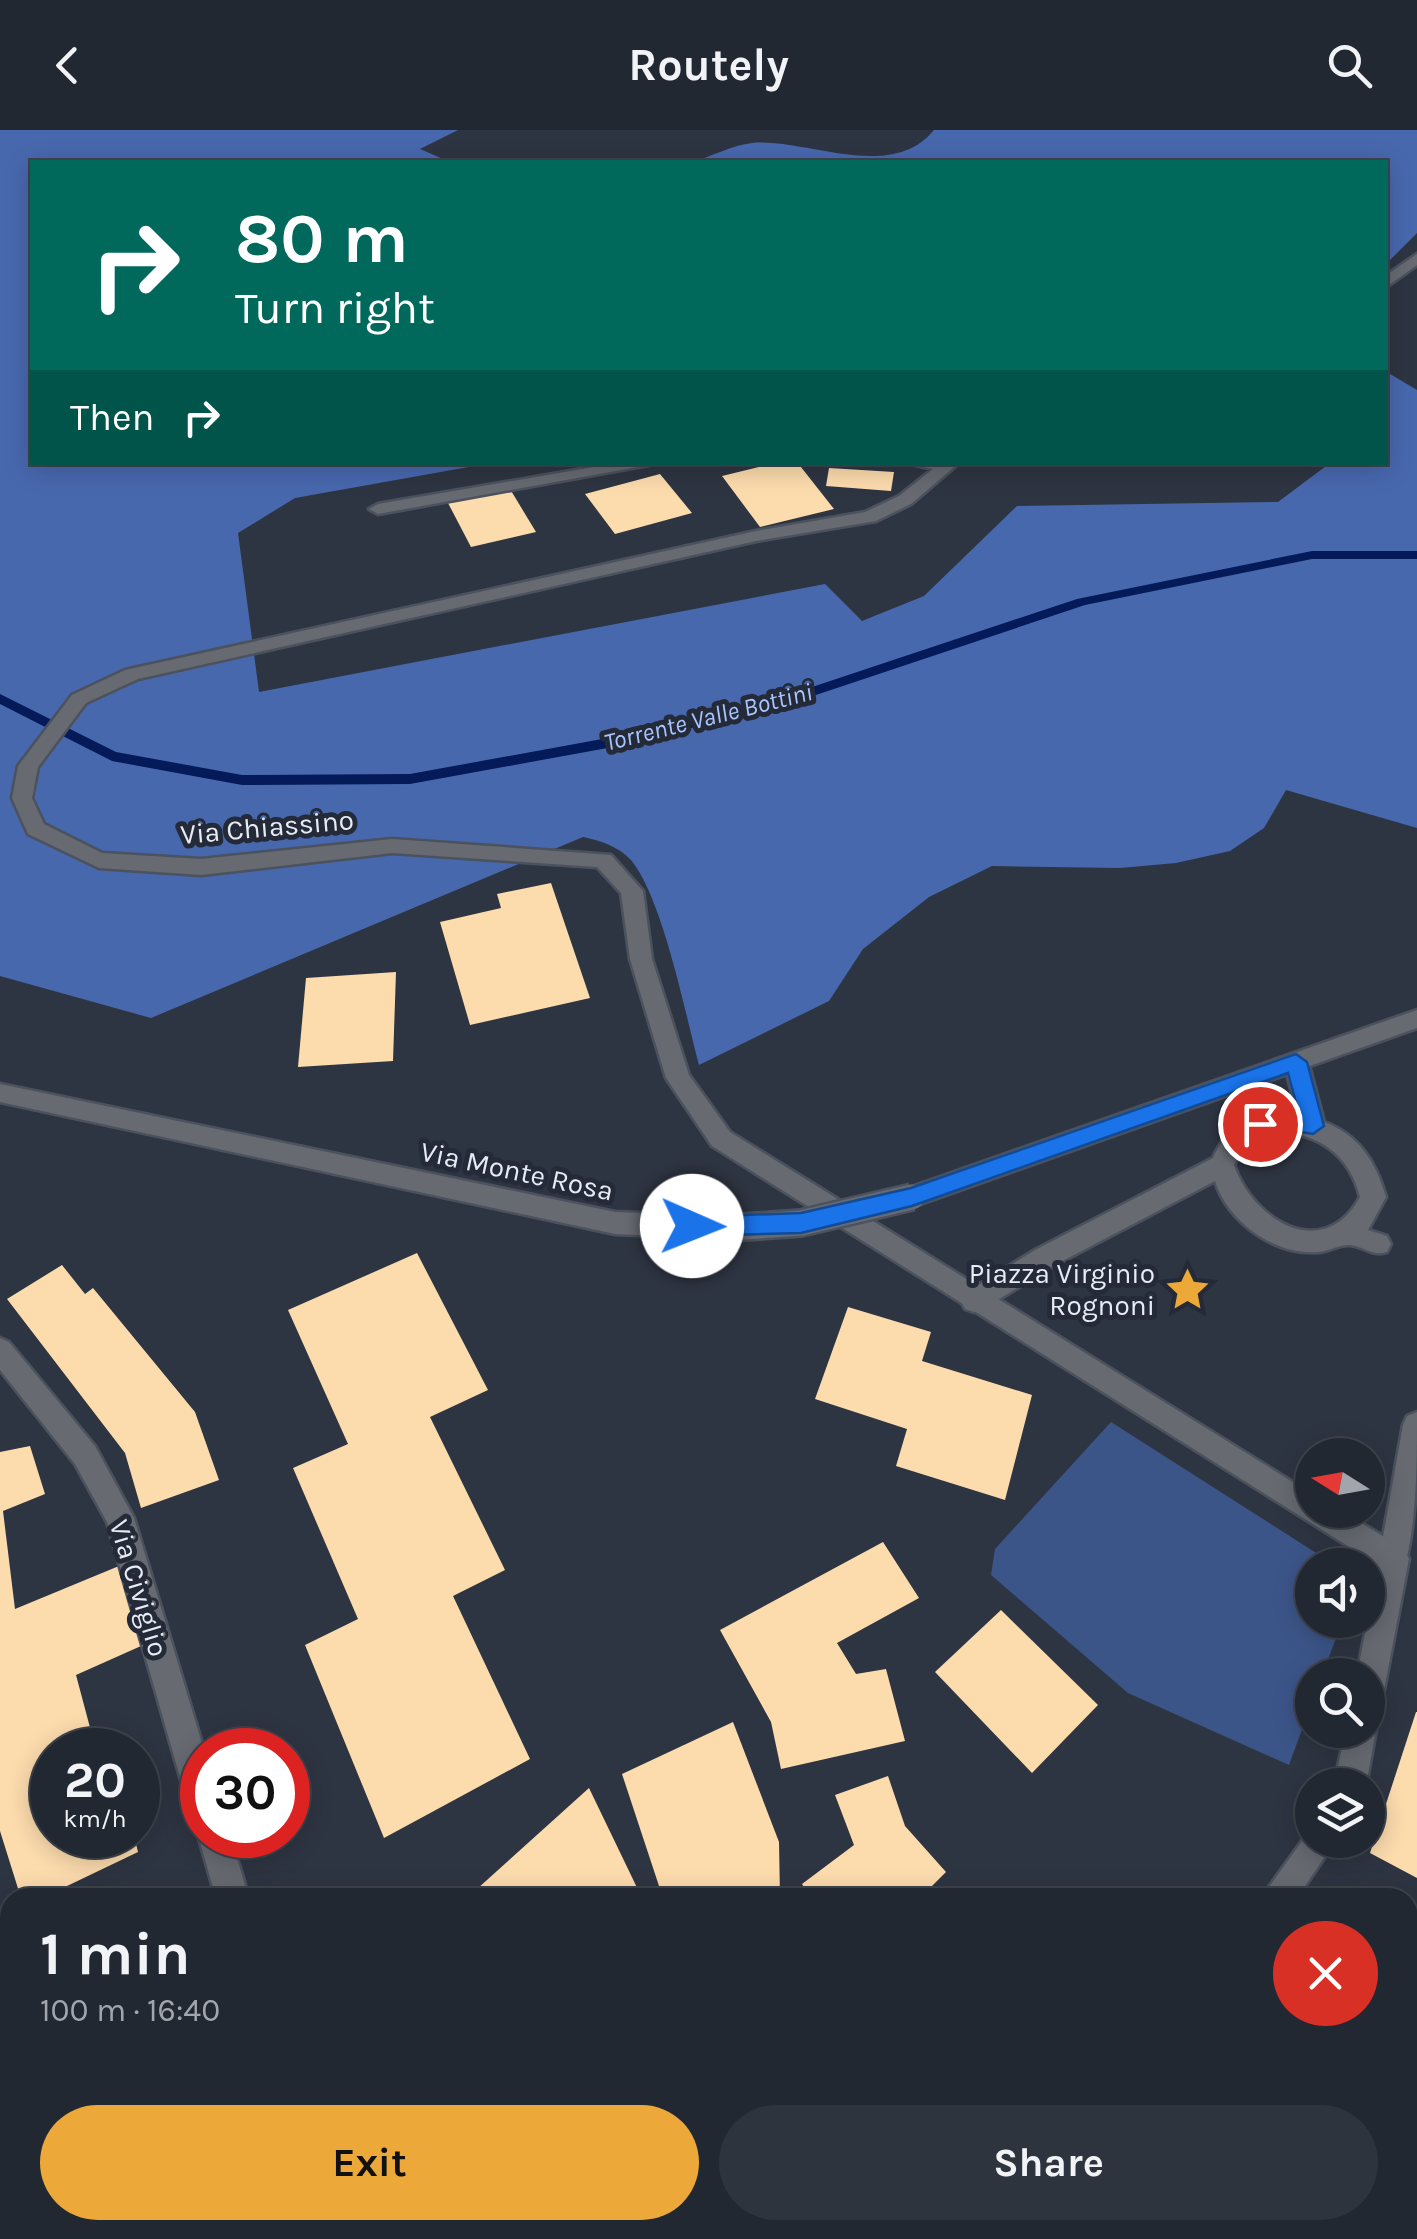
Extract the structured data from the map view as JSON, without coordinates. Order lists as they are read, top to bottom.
{
  "streets": {
    "street": ["Via Chiassino", "Via Monte Rosa", "Via Civiglio"]
  },
  "water": ["Torrente Valle Bottini"],
  "places": {
    "place": ["Piazza Virginio Rognoni"]
  },
  "north": "left",
  "page": {
    "header": "Routely",
    "turn": ["80 m", "Turn right"],
    "then": "Then",
    "speed": "20 km/h",
    "limit": "30",
    "heading": ["1 min", "100 m · 16:40"],
    "buttons": ["Exit", "Share"]
  }
}
